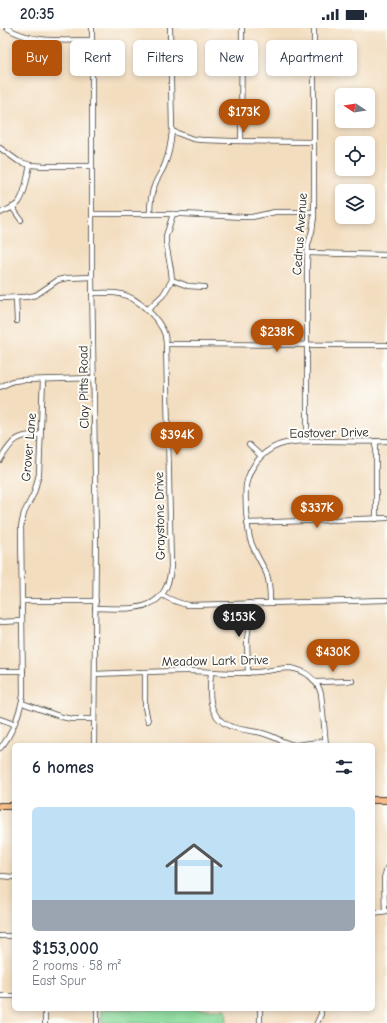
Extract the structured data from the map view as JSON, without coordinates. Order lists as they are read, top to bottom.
{
  "streets": {
    "street": [
      "Cedrus Avenue",
      "Clay Pitts Road",
      "Eastover Drive",
      "Grover Lane",
      "Graystone Drive",
      "Meadow Lark Drive"
    ]
  },
  "crossings": [
    ["Cedrus Avenue", "Eastover Drive"],
    ["Clay Pitts Road", "Graystone Drive"],
    ["Clay Pitts Road", "Meadow Lark Drive"]
  ],
  "north": "left",
  "page": {
    "status": "20:35",
    "chip": [
      "Buy",
      "Rent",
      "Filters",
      "New",
      "Apartment"
    ],
    "price": [
      "$173K",
      "$238K",
      "$394K",
      "$337K",
      "$153K",
      "$430K"
    ],
    "heading": "6 homes",
    "list": [
      {
        "name": "$153,000",
        "note": "2 rooms · 58 m² · East Spur"
      }
    ]
  }
}
